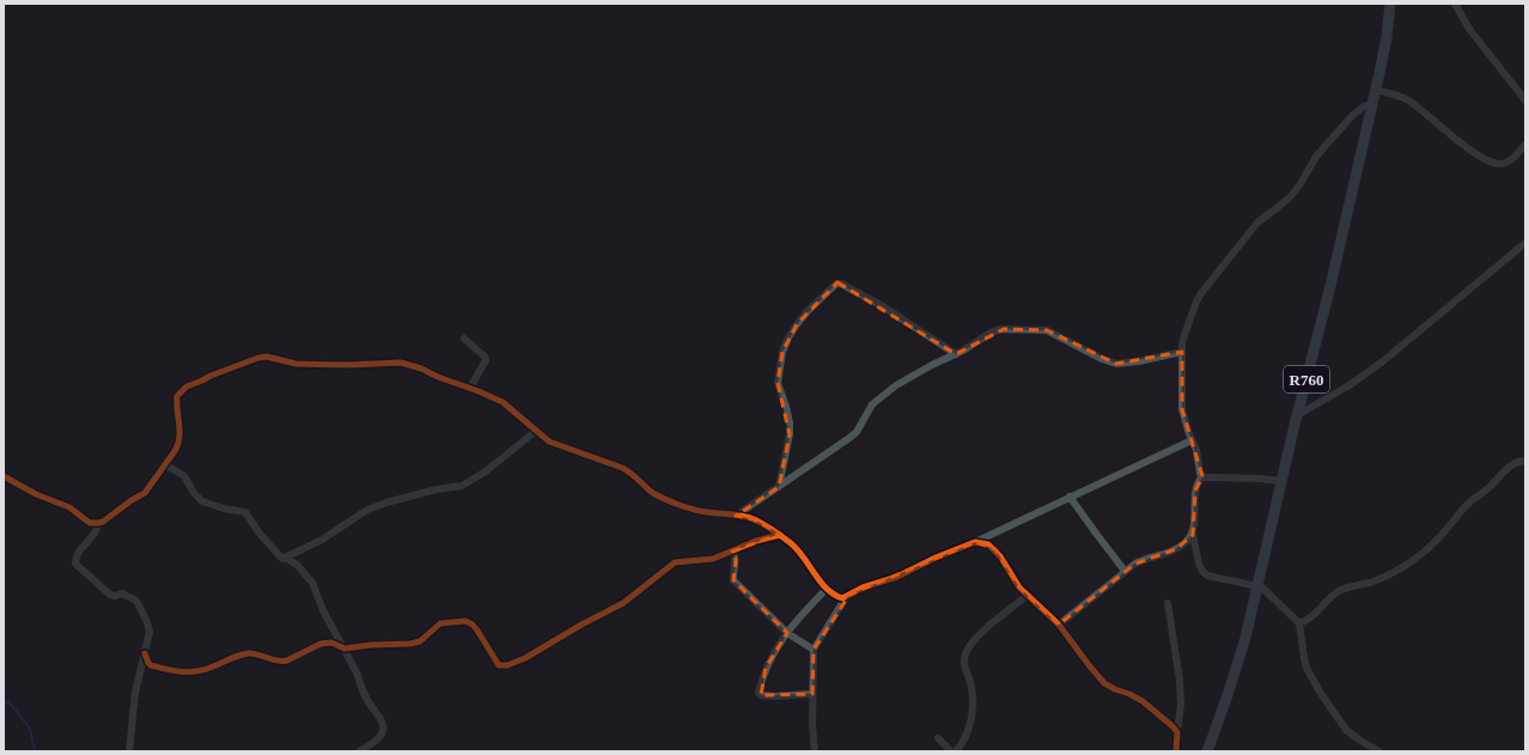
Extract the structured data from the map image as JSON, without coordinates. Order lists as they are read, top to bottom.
{
  "streets": {
    "main road": ["R760"]
  }
}
